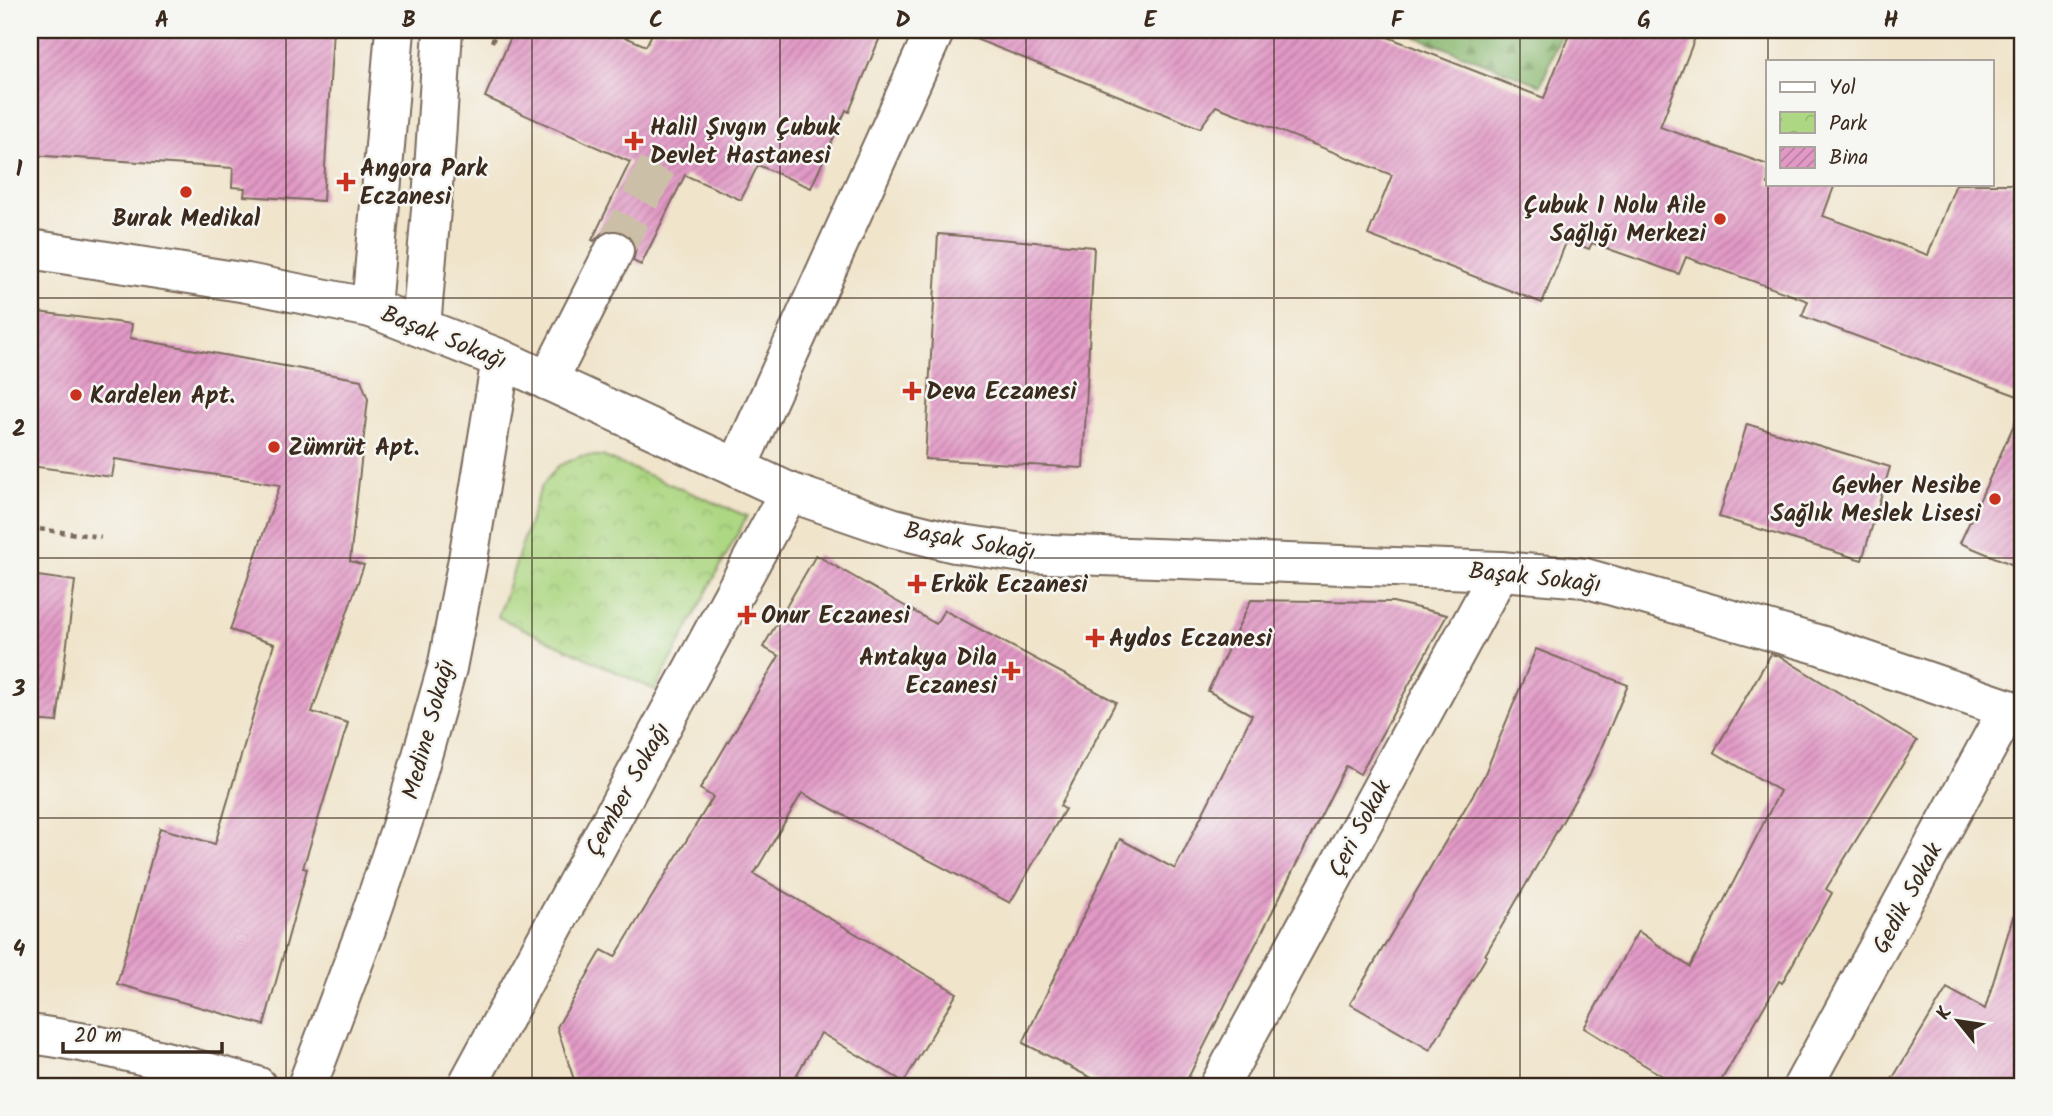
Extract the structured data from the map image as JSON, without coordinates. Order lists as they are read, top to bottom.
{
  "streets": {
    "street": [
      "Başak Sokağı",
      "Medine Sokağı",
      "Çember Sokağı",
      "Çeri Sokak",
      "Gedik Sokak"
    ]
  },
  "crossings": [
    ["Başak Sokağı", "Medine Sokağı"],
    ["Başak Sokağı", "Çember Sokağı"],
    ["Başak Sokağı", "Çeri Sokak"],
    ["Başak Sokağı", "Gedik Sokak"]
  ],
  "places": {
    "health": [
      "Halil Şıvgın Çubuk Devlet Hastanesi",
      "Angora Park Eczanesi",
      "Deva Eczanesi",
      "Erkök Eczanesi",
      "Onur Eczanesi",
      "Aydos Eczanesi",
      "Antakya Dila Eczanesi"
    ],
    "other": [
      "Burak Medikal",
      "Çubuk 1 Nolu Aile Sağlığı Merkezi",
      "Kardelen Apt.",
      "Zümrüt Apt.",
      "Gevher Nesibe Sağlık Meslek Lisesi"
    ]
  },
  "legend": ["Yol", "Park", "Bina"],
  "scale_bar": "20 m",
  "north": "top left",
  "grid": {
    "columns": [
      "A",
      "B",
      "C",
      "D",
      "E",
      "F",
      "G",
      "H"
    ],
    "rows": [
      "1",
      "2",
      "3",
      "4"
    ]
  }
}
